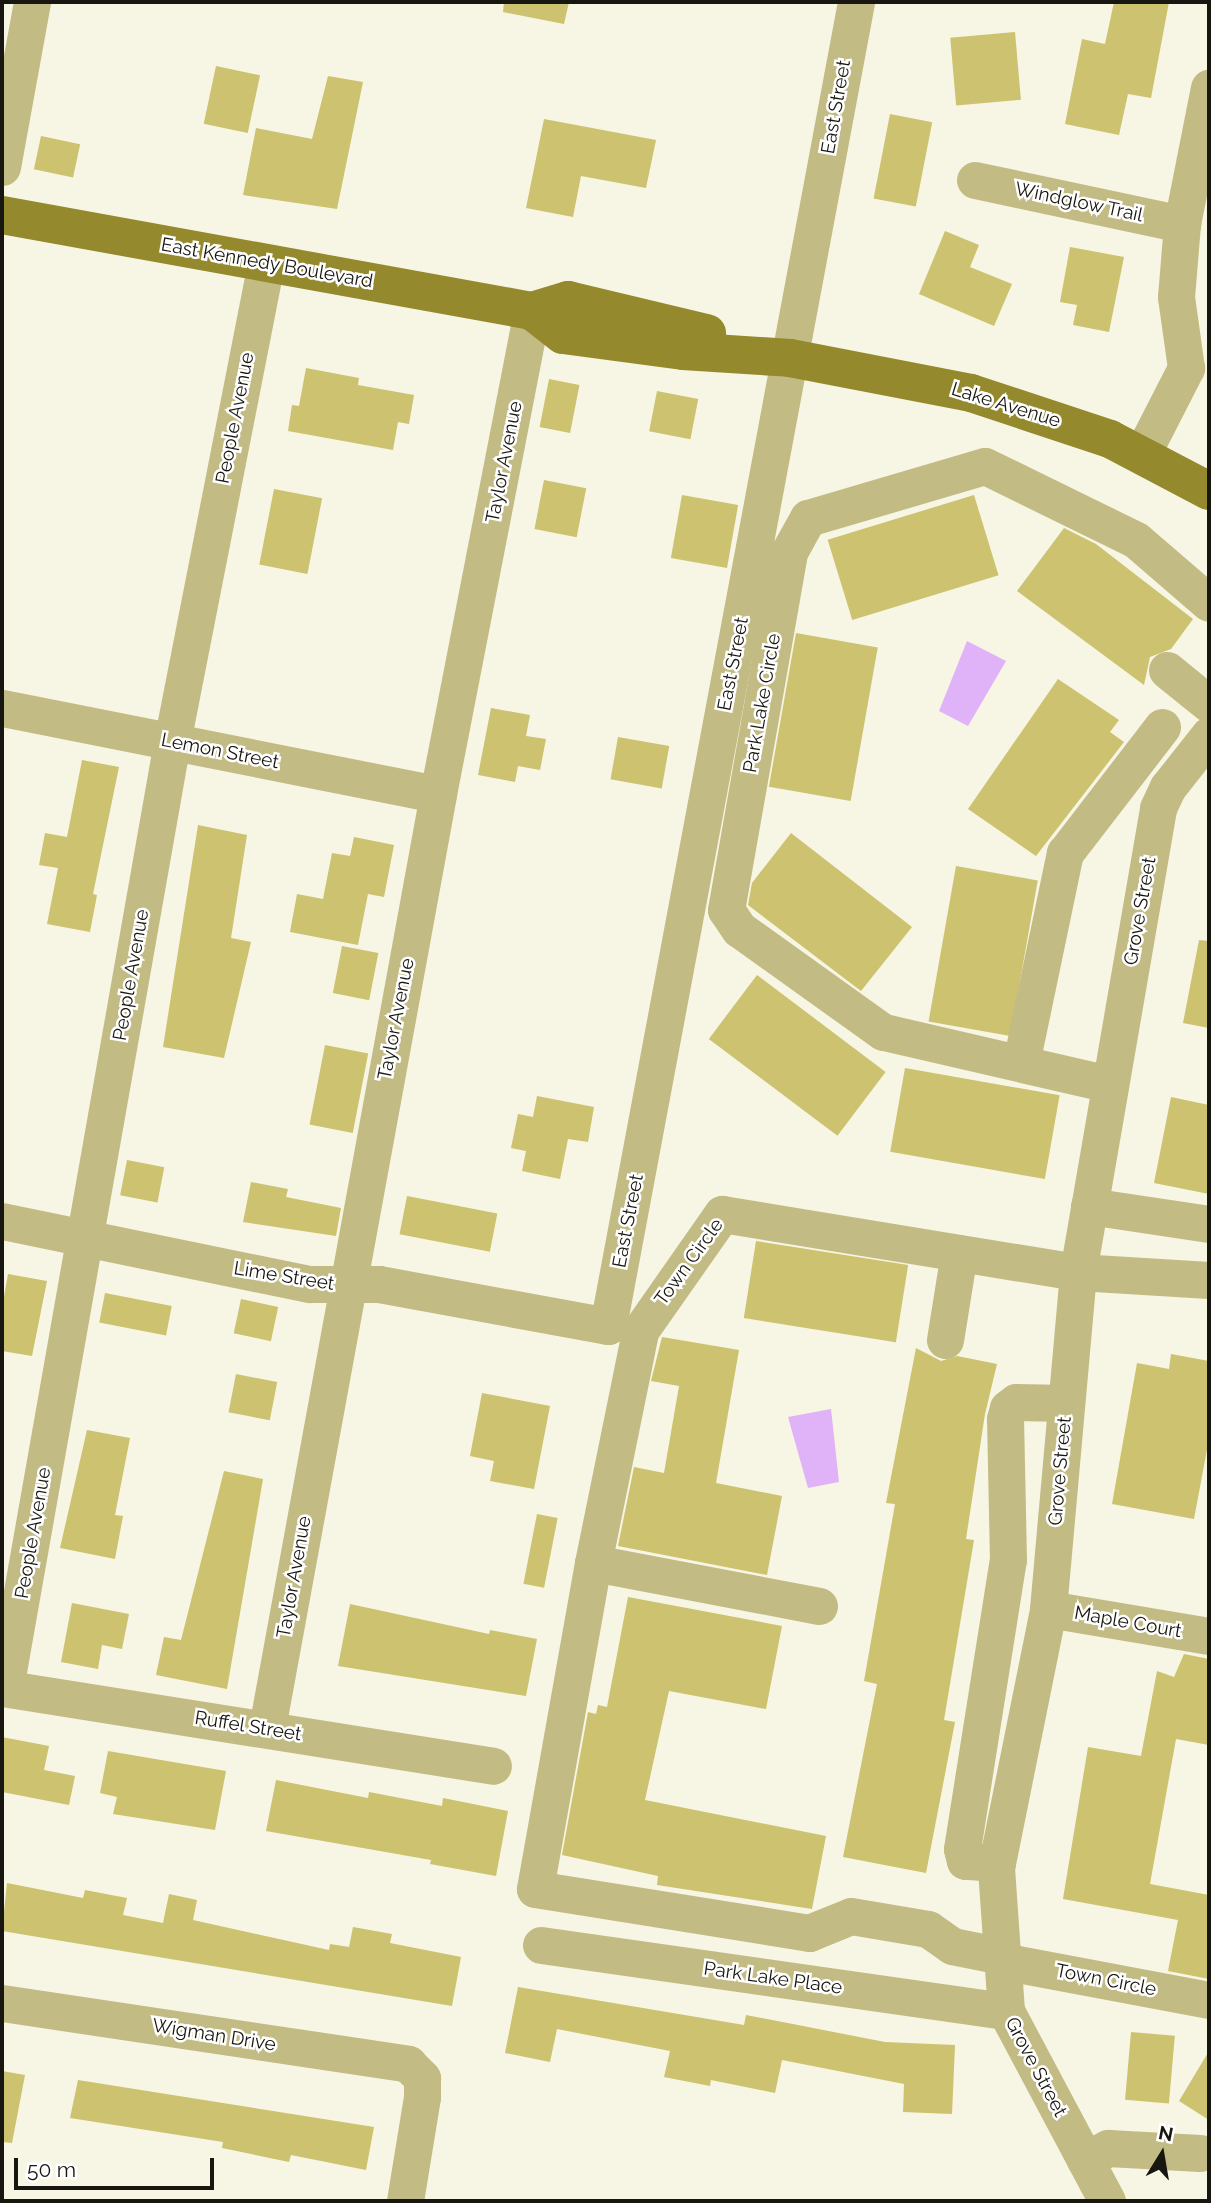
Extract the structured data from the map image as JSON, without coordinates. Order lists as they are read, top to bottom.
{
  "streets": {
    "main road": ["East Kennedy Boulevard", "Lake Avenue"],
    "street": [
      "East Street",
      "Windglow Trail",
      "People Avenue",
      "Taylor Avenue",
      "Park Lake Circle",
      "Lemon Street",
      "Grove Street",
      "Town Circle",
      "Lime Street",
      "Maple Court",
      "Ruffel Street",
      "Park Lake Place",
      "Wigman Drive"
    ]
  },
  "crossings": [
    ["East Street", "East Kennedy Boulevard"],
    ["East Street", "Lake Avenue"],
    ["East Street", "Lime Street"],
    ["East Kennedy Boulevard", "Lake Avenue"],
    ["East Kennedy Boulevard", "People Avenue"],
    ["East Kennedy Boulevard", "Taylor Avenue"],
    ["People Avenue", "Lemon Street"],
    ["People Avenue", "Lime Street"],
    ["People Avenue", "Ruffel Street"],
    ["Taylor Avenue", "Lemon Street"],
    ["Taylor Avenue", "Lime Street"],
    ["Taylor Avenue", "Ruffel Street"],
    ["Park Lake Circle", "Grove Street"],
    ["Grove Street", "Town Circle"],
    ["Grove Street", "Maple Court"],
    ["Grove Street", "Park Lake Place"]
  ],
  "scale_bar": "50 m",
  "north": "top"
}
